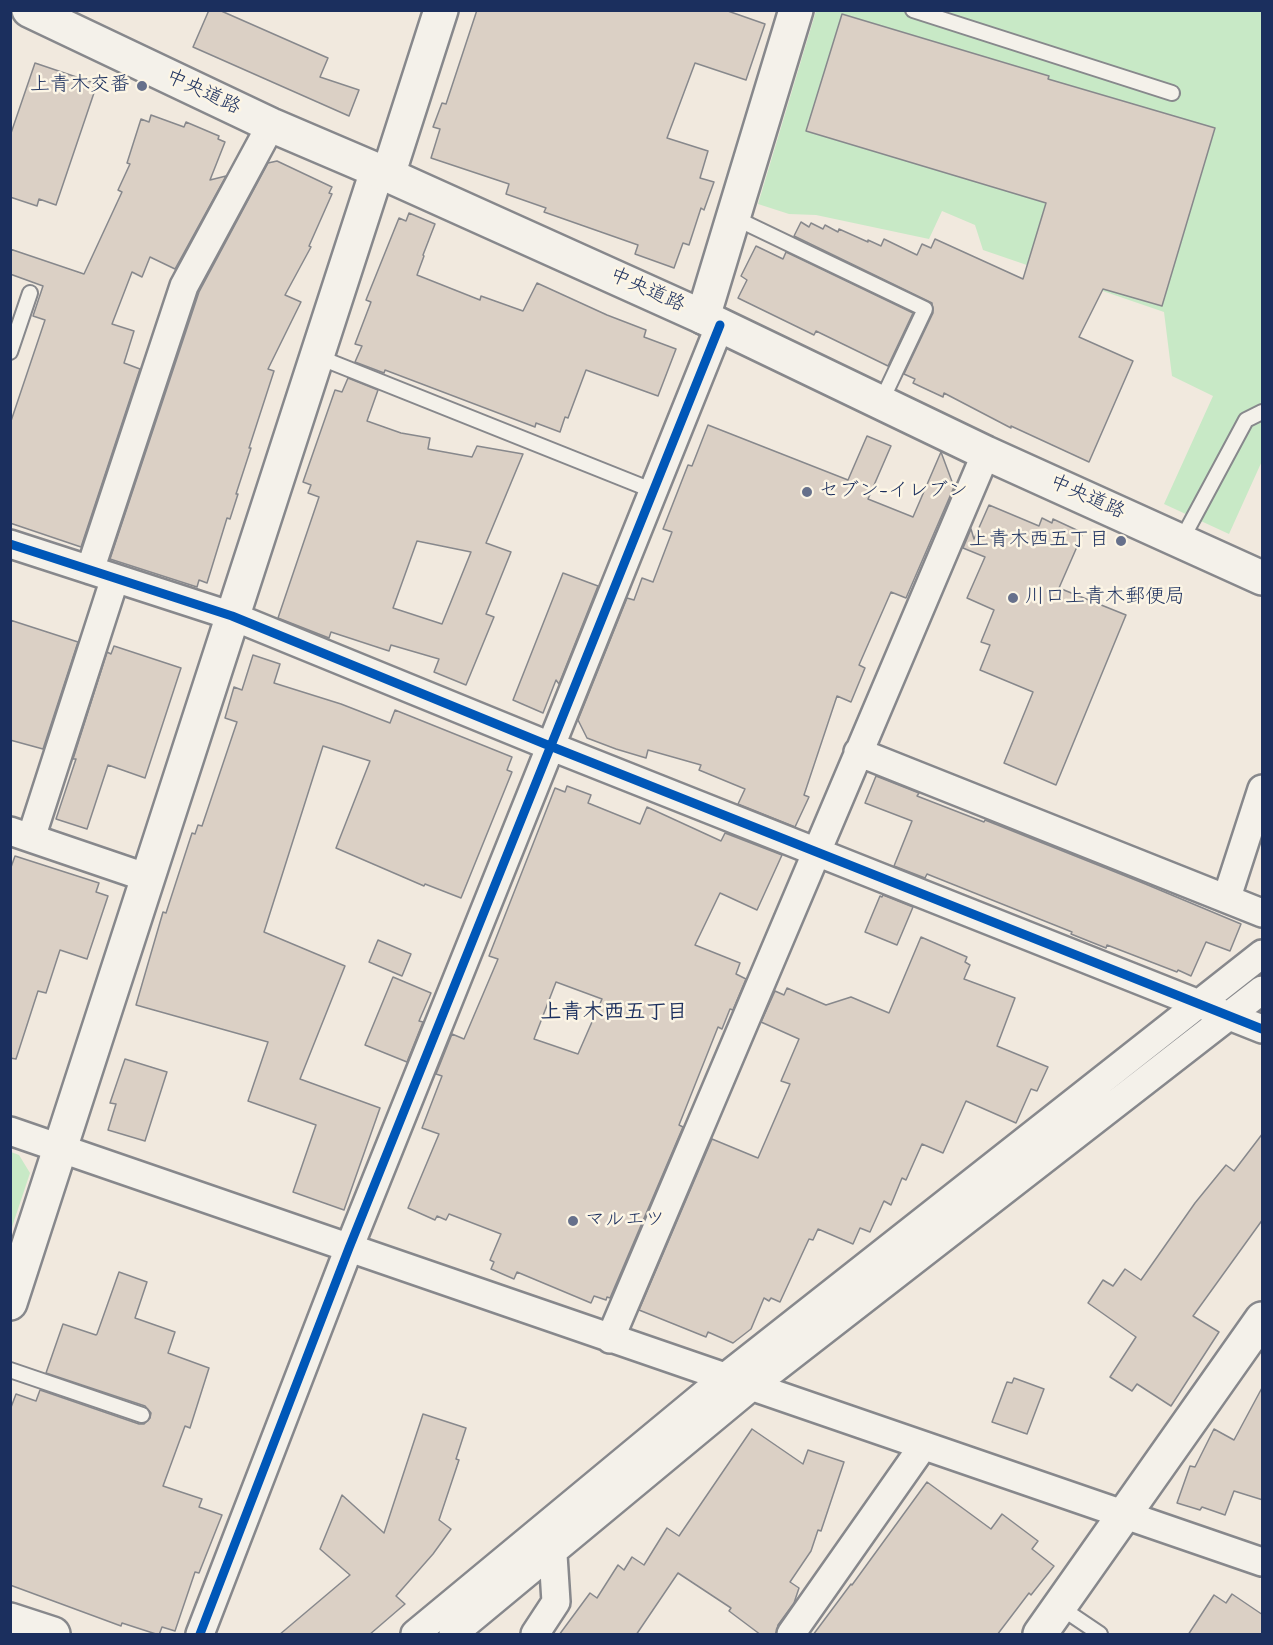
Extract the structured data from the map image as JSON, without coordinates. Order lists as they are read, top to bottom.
{
  "streets": {
    "street": ["中央道路"]
  },
  "districts": ["上青木西五丁目"],
  "places": [
    "上青木交番",
    "セブン-イレブン",
    "上青木西五丁目",
    "川口上青木郵便局",
    "マルエツ"
  ]
}
